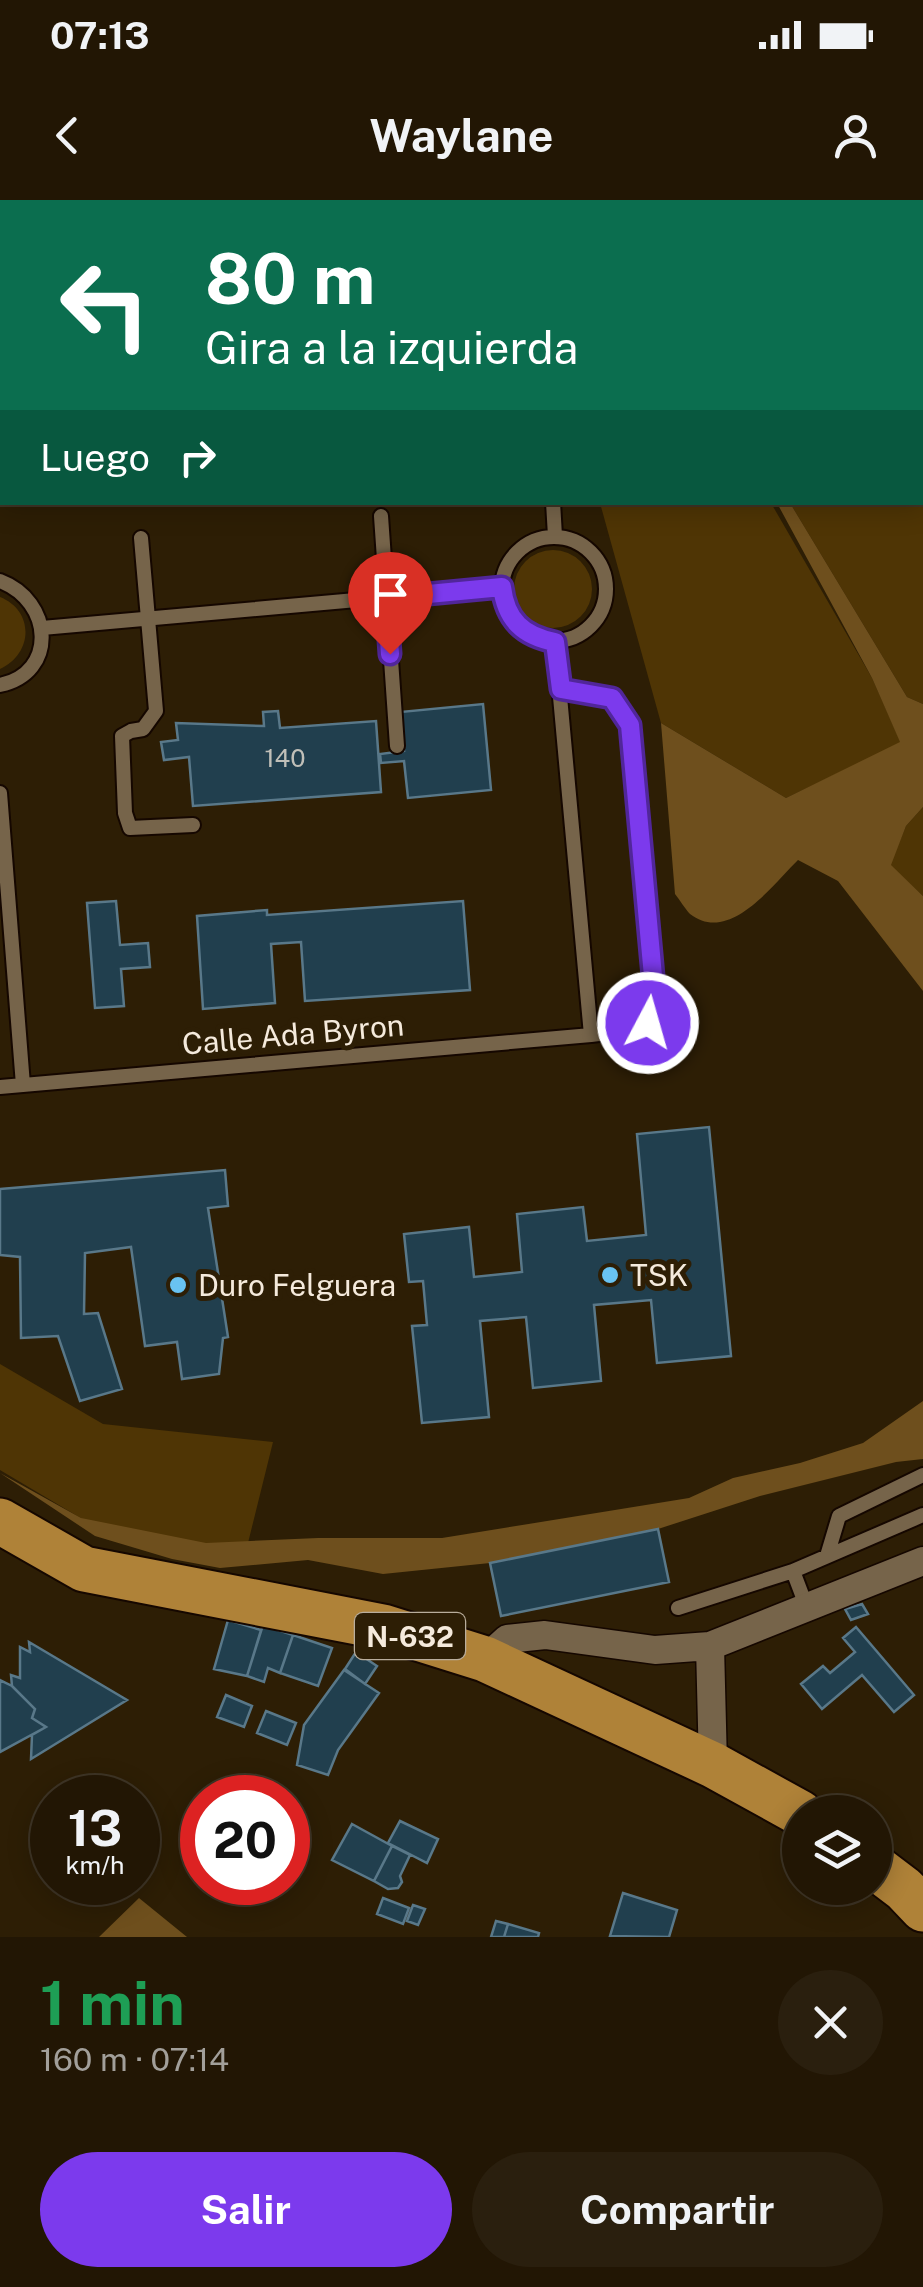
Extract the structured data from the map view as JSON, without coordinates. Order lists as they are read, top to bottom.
{
  "streets": {
    "highway": ["N-632"],
    "lane": ["Calle Ada Byron"]
  },
  "places": ["TSK", "Duro Felguera"],
  "house_numbers": ["140"],
  "page": {
    "status": "07:13",
    "header": "Waylane",
    "turn": ["80 m", "Gira a la izquierda"],
    "then": "Luego",
    "speed": "13 km/h",
    "limit": "20",
    "heading": ["1 min", "160 m · 07:14"],
    "buttons": ["Salir", "Compartir"]
  }
}
